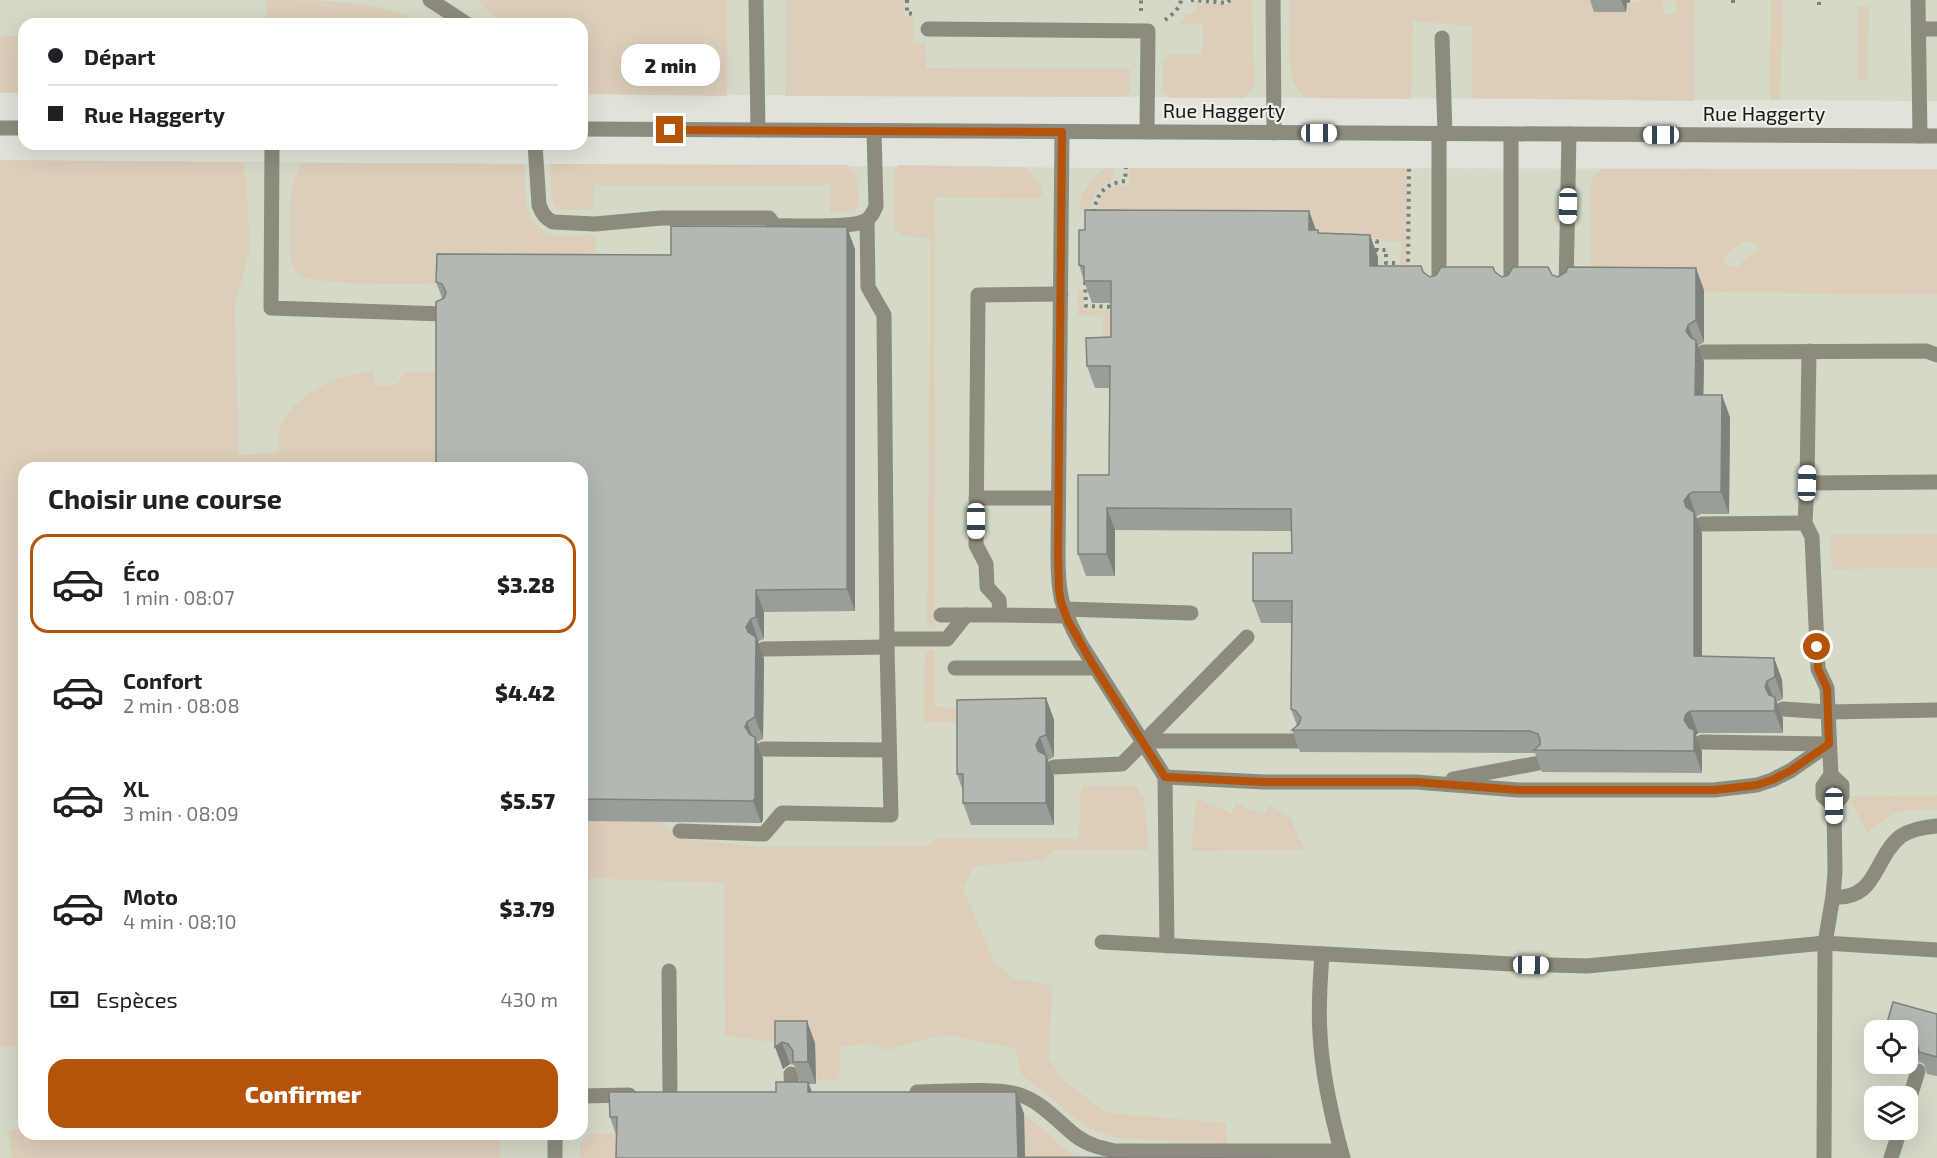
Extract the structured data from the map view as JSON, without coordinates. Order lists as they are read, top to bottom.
{
  "streets": {
    "street": ["Rue Haggerty"]
  },
  "page": {
    "banner": ["Départ", "Rue Haggerty"],
    "bubble": "2 min",
    "heading": "Choisir une course",
    "list": [
      {
        "name": "Éco",
        "note": "1 min · 08:07",
        "value": "$3.28"
      },
      {
        "name": "Confort",
        "note": "2 min · 08:08",
        "value": "$4.42"
      },
      {
        "name": "XL",
        "note": "3 min · 08:09",
        "value": "$5.57"
      },
      {
        "name": "Moto",
        "note": "4 min · 08:10",
        "value": "$3.79"
      }
    ],
    "pay": ["Espèces", "430 m"],
    "buttons": "Confirmer"
  }
}
